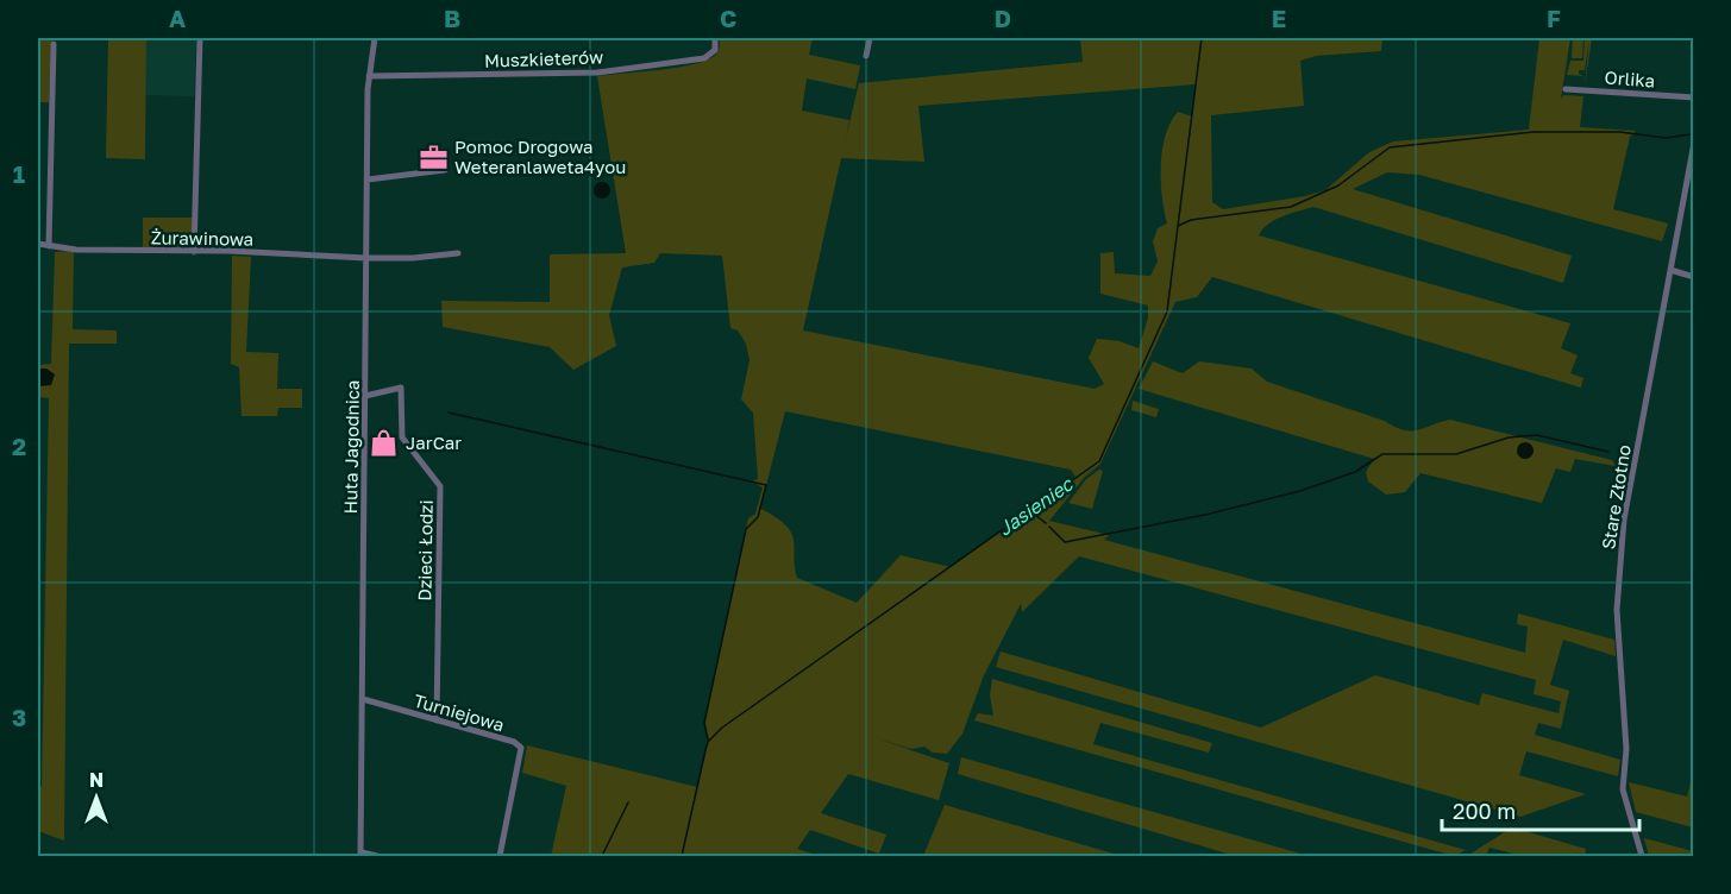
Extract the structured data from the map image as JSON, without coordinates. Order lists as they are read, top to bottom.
{
  "streets": {
    "street": [
      "Muszkieterów",
      "Orlika",
      "Żurawinowa",
      "Huta Jagodnica",
      "Stare Złotno",
      "Dzieci Łodzi",
      "Turniejowa"
    ]
  },
  "crossings": [
    ["Muszkieterów", "Huta Jagodnica"],
    ["Żurawinowa", "Huta Jagodnica"],
    ["Huta Jagodnica", "Dzieci Łodzi"],
    ["Huta Jagodnica", "Turniejowa"],
    ["Dzieci Łodzi", "Turniejowa"]
  ],
  "water": ["Jasieniec"],
  "places": {
    "office": ["Pomoc Drogowa Weteranlaweta4you"],
    "shop": ["JarCar"]
  },
  "scale_bar": "200 m",
  "north": "top",
  "grid": {
    "columns": [
      "A",
      "B",
      "C",
      "D",
      "E",
      "F"
    ],
    "rows": ["1", "2", "3"]
  }
}
